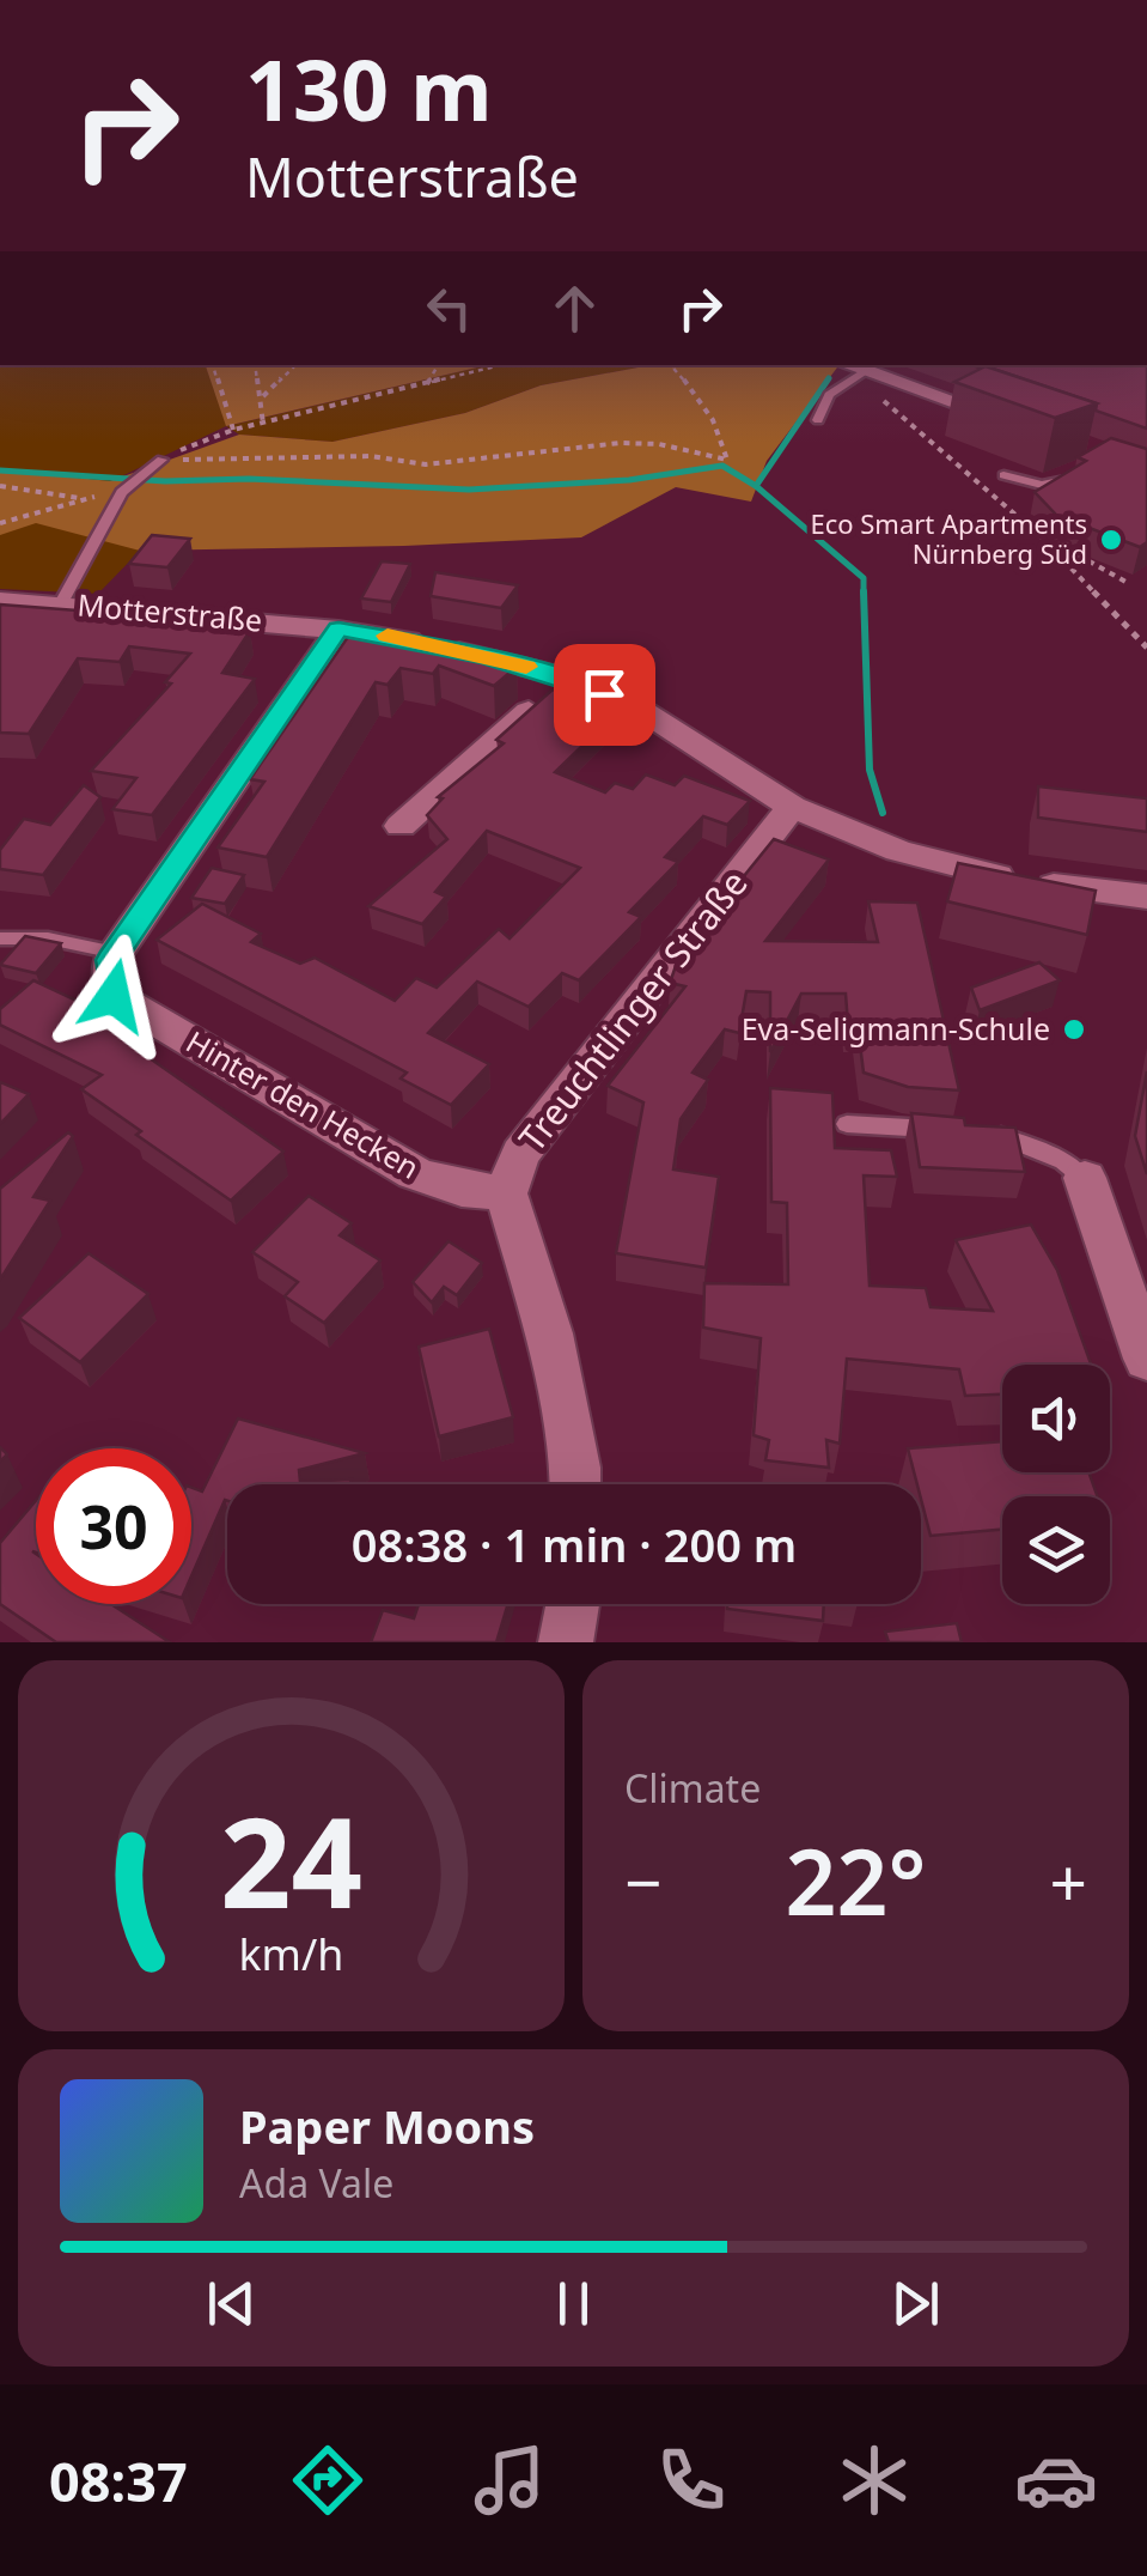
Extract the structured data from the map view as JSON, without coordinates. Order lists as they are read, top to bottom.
{
  "streets": {
    "street": ["Motterstraße", "Treuchtlinger Straße", "Hinter den Hecken"]
  },
  "crossings": [
    ["Motterstraße", "Treuchtlinger Straße"],
    ["Treuchtlinger Straße", "Hinter den Hecken"]
  ],
  "places": ["Eco Smart Apartments Nürnberg Süd", "Eva-Seligmann-Schule"],
  "page": {
    "turn": ["130 m", "Motterstraße"],
    "limit": "30",
    "trip": "08:38 · 1 min · 200 m",
    "tile": "Climate",
    "heat": ["−", "22°", "+"],
    "song": ["Paper Moons", "Ada Vale"],
    "tabs": "08:37",
    "gauge": ["24", "km/h"]
  }
}
